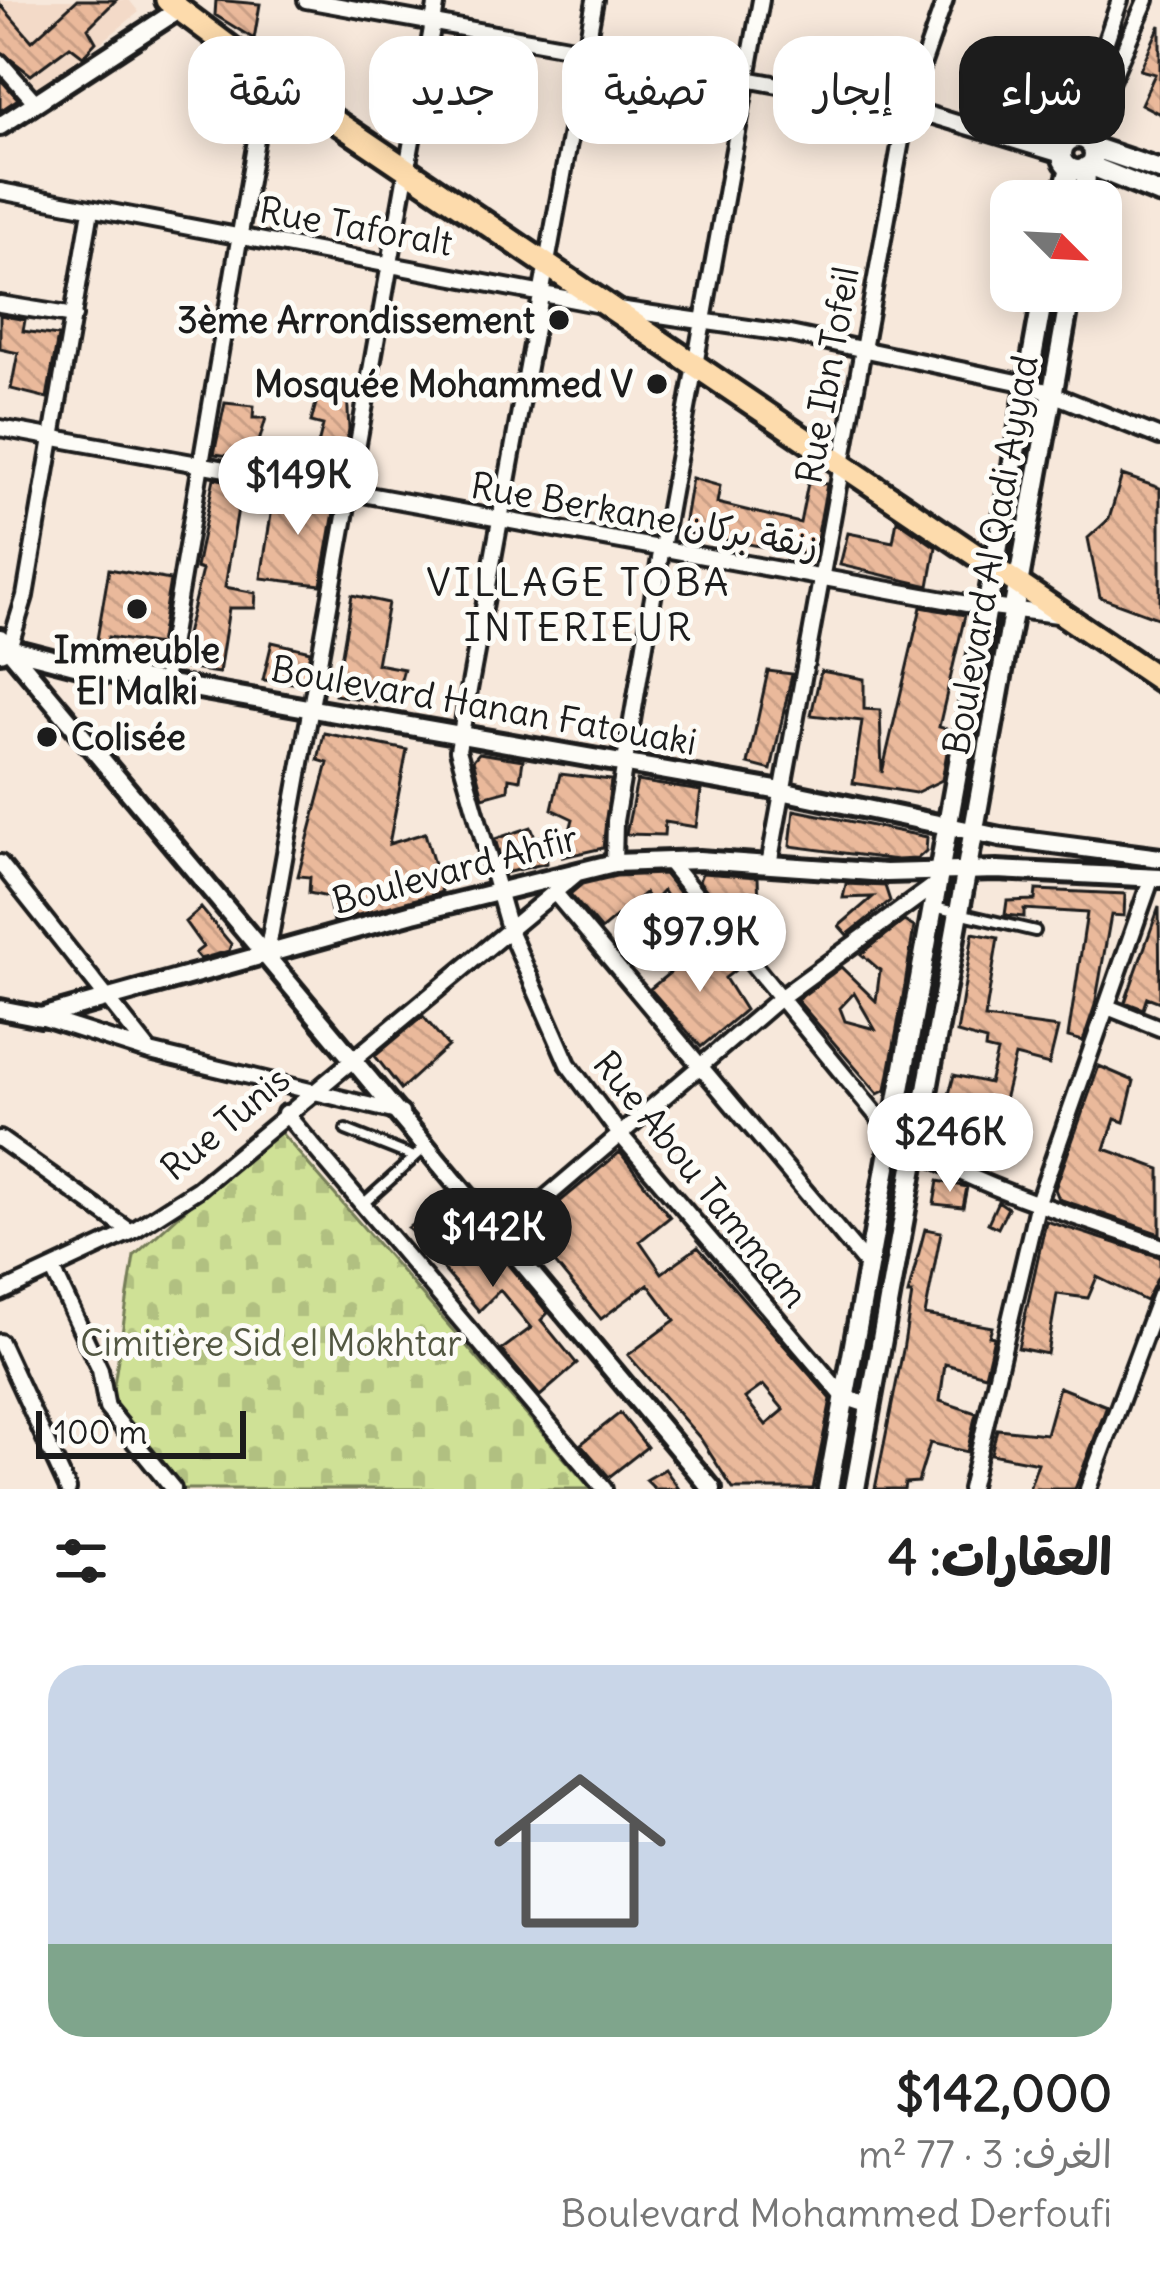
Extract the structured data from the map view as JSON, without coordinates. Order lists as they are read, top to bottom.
{
  "streets": {
    "main road": ["Boulevard Al Qadi Ayyad"],
    "street": [
      "Rue Taforalt",
      "Rue Ibn Tofeil",
      "Rue Berkane زنقة بركان",
      "Boulevard Hanan Fatouaki",
      "Boulevard Ahfir",
      "Rue Tunis",
      "Rue Abou Tammam"
    ]
  },
  "crossings": [
    ["Rue Taforalt", "Rue Ibn Tofeil"],
    ["Rue Taforalt", "Boulevard Al Qadi Ayyad"],
    ["Rue Ibn Tofeil", "Rue Berkane زنقة بركان"],
    ["Rue Ibn Tofeil", "Boulevard Hanan Fatouaki"],
    ["Rue Ibn Tofeil", "Boulevard Ahfir"],
    ["Rue Berkane زنقة بركان", "Boulevard Al Qadi Ayyad"],
    ["Boulevard Al Qadi Ayyad", "Boulevard Hanan Fatouaki"],
    ["Boulevard Al Qadi Ayyad", "Boulevard Ahfir"],
    ["Boulevard Al Qadi Ayyad", "Rue Abou Tammam"],
    ["Boulevard Hanan Fatouaki", "Rue Abou Tammam"],
    ["Boulevard Ahfir", "Rue Tunis"],
    ["Boulevard Ahfir", "Rue Abou Tammam"],
    ["Rue Tunis", "Rue Abou Tammam"]
  ],
  "districts": ["VILLAGE TOBA INTERIEUR"],
  "parks": ["Cimitière Sid el Mokhtar"],
  "places": [
    "3ème Arrondissement",
    "Mosquée Mohammed V",
    "Immeuble El Malki",
    "Colisée"
  ],
  "scale_bar": "100 m",
  "north": "bottom right",
  "page": {
    "chip": [
      "شراء",
      "إيجار",
      "تصفية",
      "جديد",
      "شقة"
    ],
    "price": [
      "$149K",
      "$97.9K",
      "$246K",
      "$142K"
    ],
    "scale": "100 m",
    "heading": "العقارات: 4",
    "list": [
      {
        "name": "$142,000",
        "note": "الغرف: 3 · 77 m² · Boulevard Mohammed Derfoufi"
      }
    ]
  }
}
